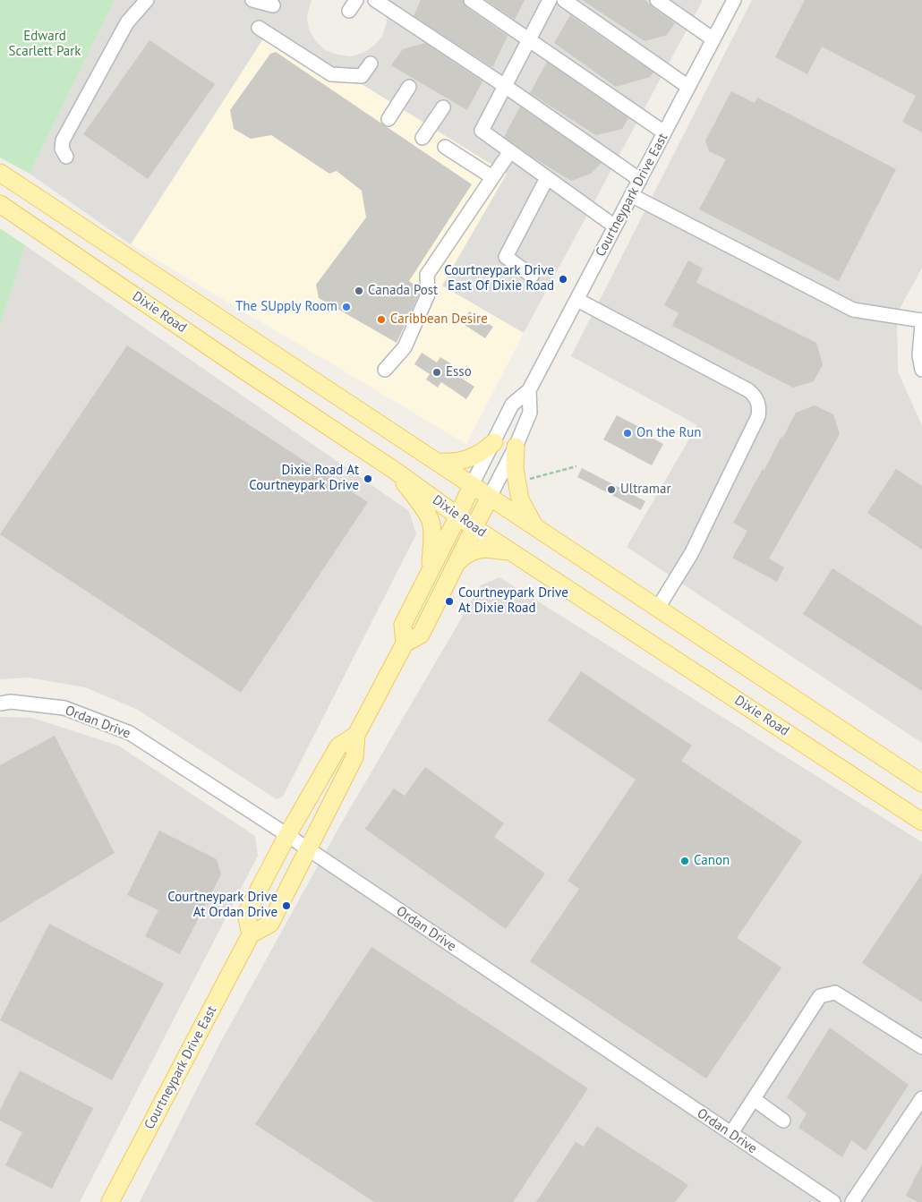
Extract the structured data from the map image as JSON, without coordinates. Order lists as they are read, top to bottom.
{
  "streets": {
    "main road": ["Courtneypark Drive East", "Dixie Road"],
    "street": ["Ordan Drive"]
  },
  "crossings": [
    ["Courtneypark Drive East", "Dixie Road"],
    ["Courtneypark Drive East", "Ordan Drive"]
  ],
  "parks": ["Edward Scarlett Park"],
  "places": [
    "Courtneypark Drive East Of Dixie Road",
    "Canada Post",
    "The SUpply Room",
    "Caribbean Desire",
    "Esso",
    "On the Run",
    "Dixie Road At Courtneypark Drive",
    "Ultramar",
    "Courtneypark Drive At Dixie Road",
    "Canon",
    "Courtneypark Drive At Ordan Drive"
  ]
}
